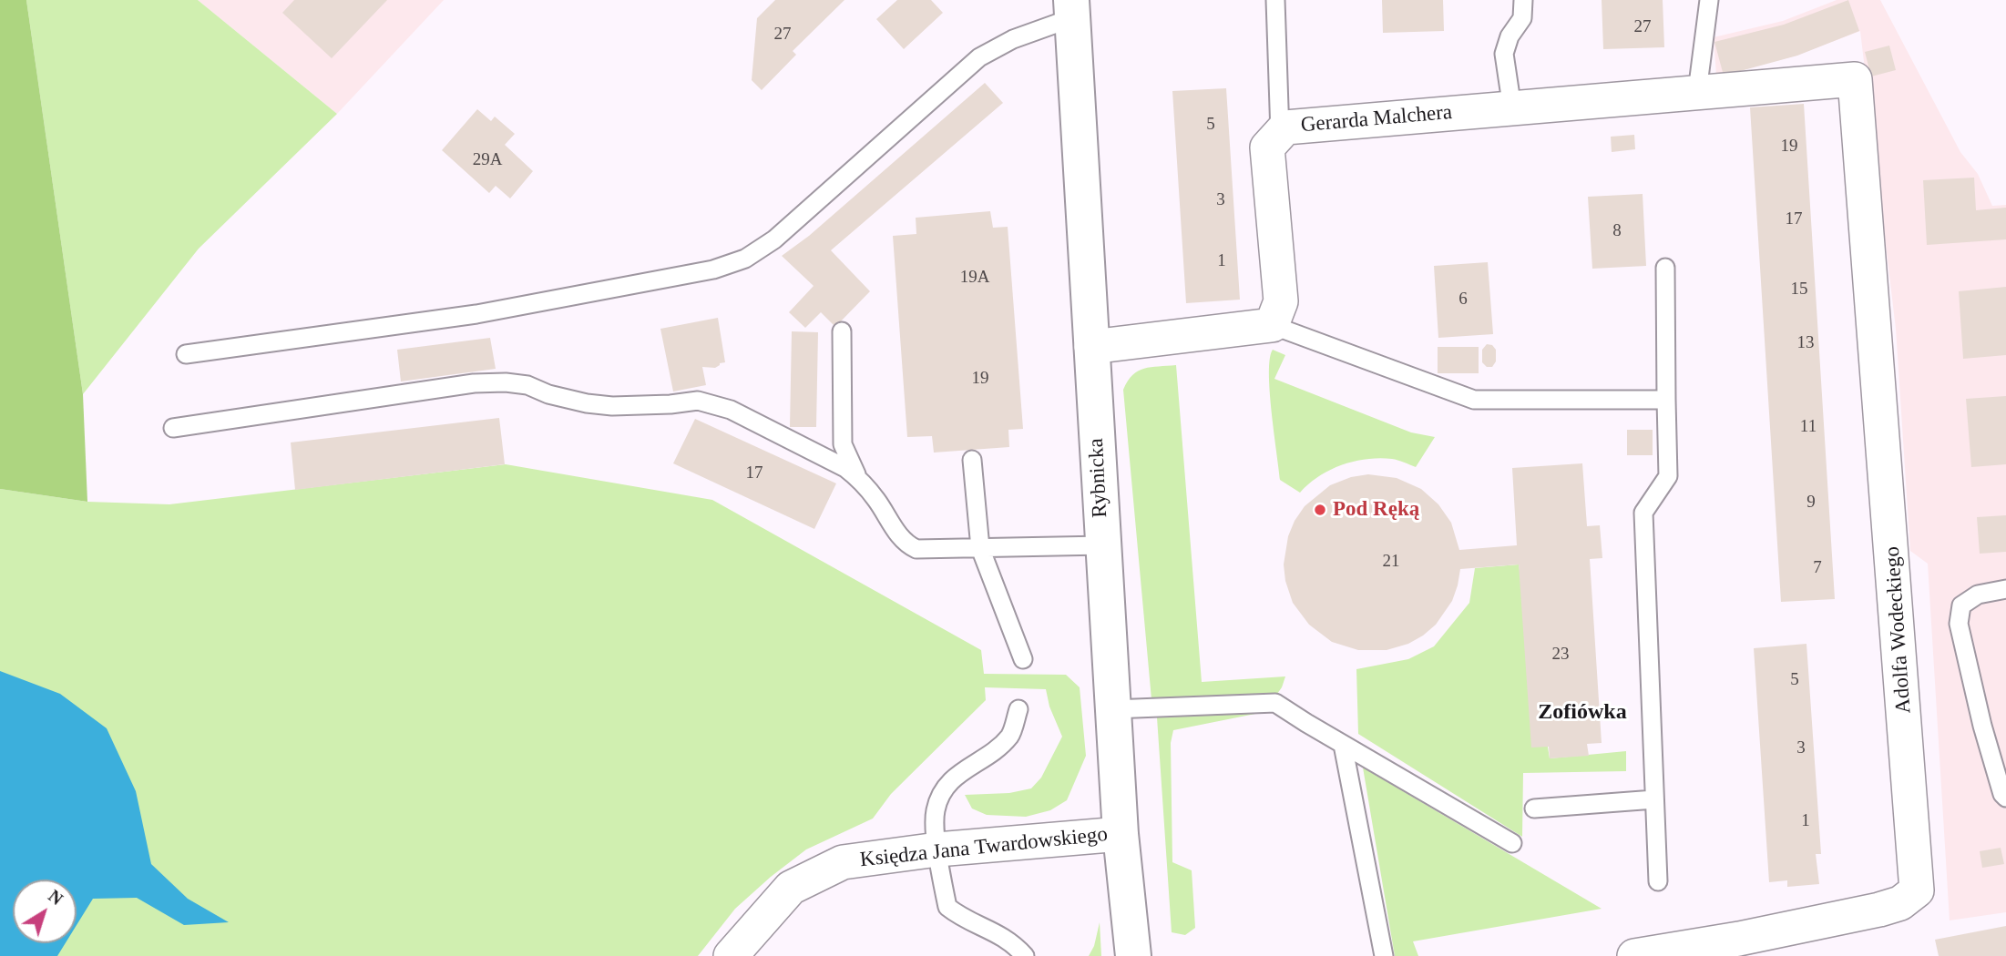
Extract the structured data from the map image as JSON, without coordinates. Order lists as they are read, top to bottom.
{
  "streets": {
    "street": [
      "Gerarda Malchera",
      "Rybnicka",
      "Adolfa Wodeckiego",
      "Księdza Jana Twardowskiego"
    ]
  },
  "crossings": [
    ["Gerarda Malchera", "Adolfa Wodeckiego"],
    ["Rybnicka", "Księdza Jana Twardowskiego"]
  ],
  "districts": ["Zofiówka"],
  "places": ["Pod Ręką"],
  "house_numbers": [
    "27",
    "27",
    "5",
    "19",
    "29A",
    "3",
    "17",
    "8",
    "1",
    "19A",
    "15",
    "6",
    "13",
    "19",
    "11",
    "17",
    "9",
    "21",
    "7",
    "23",
    "5",
    "3",
    "1"
  ],
  "north": "top right"
}
